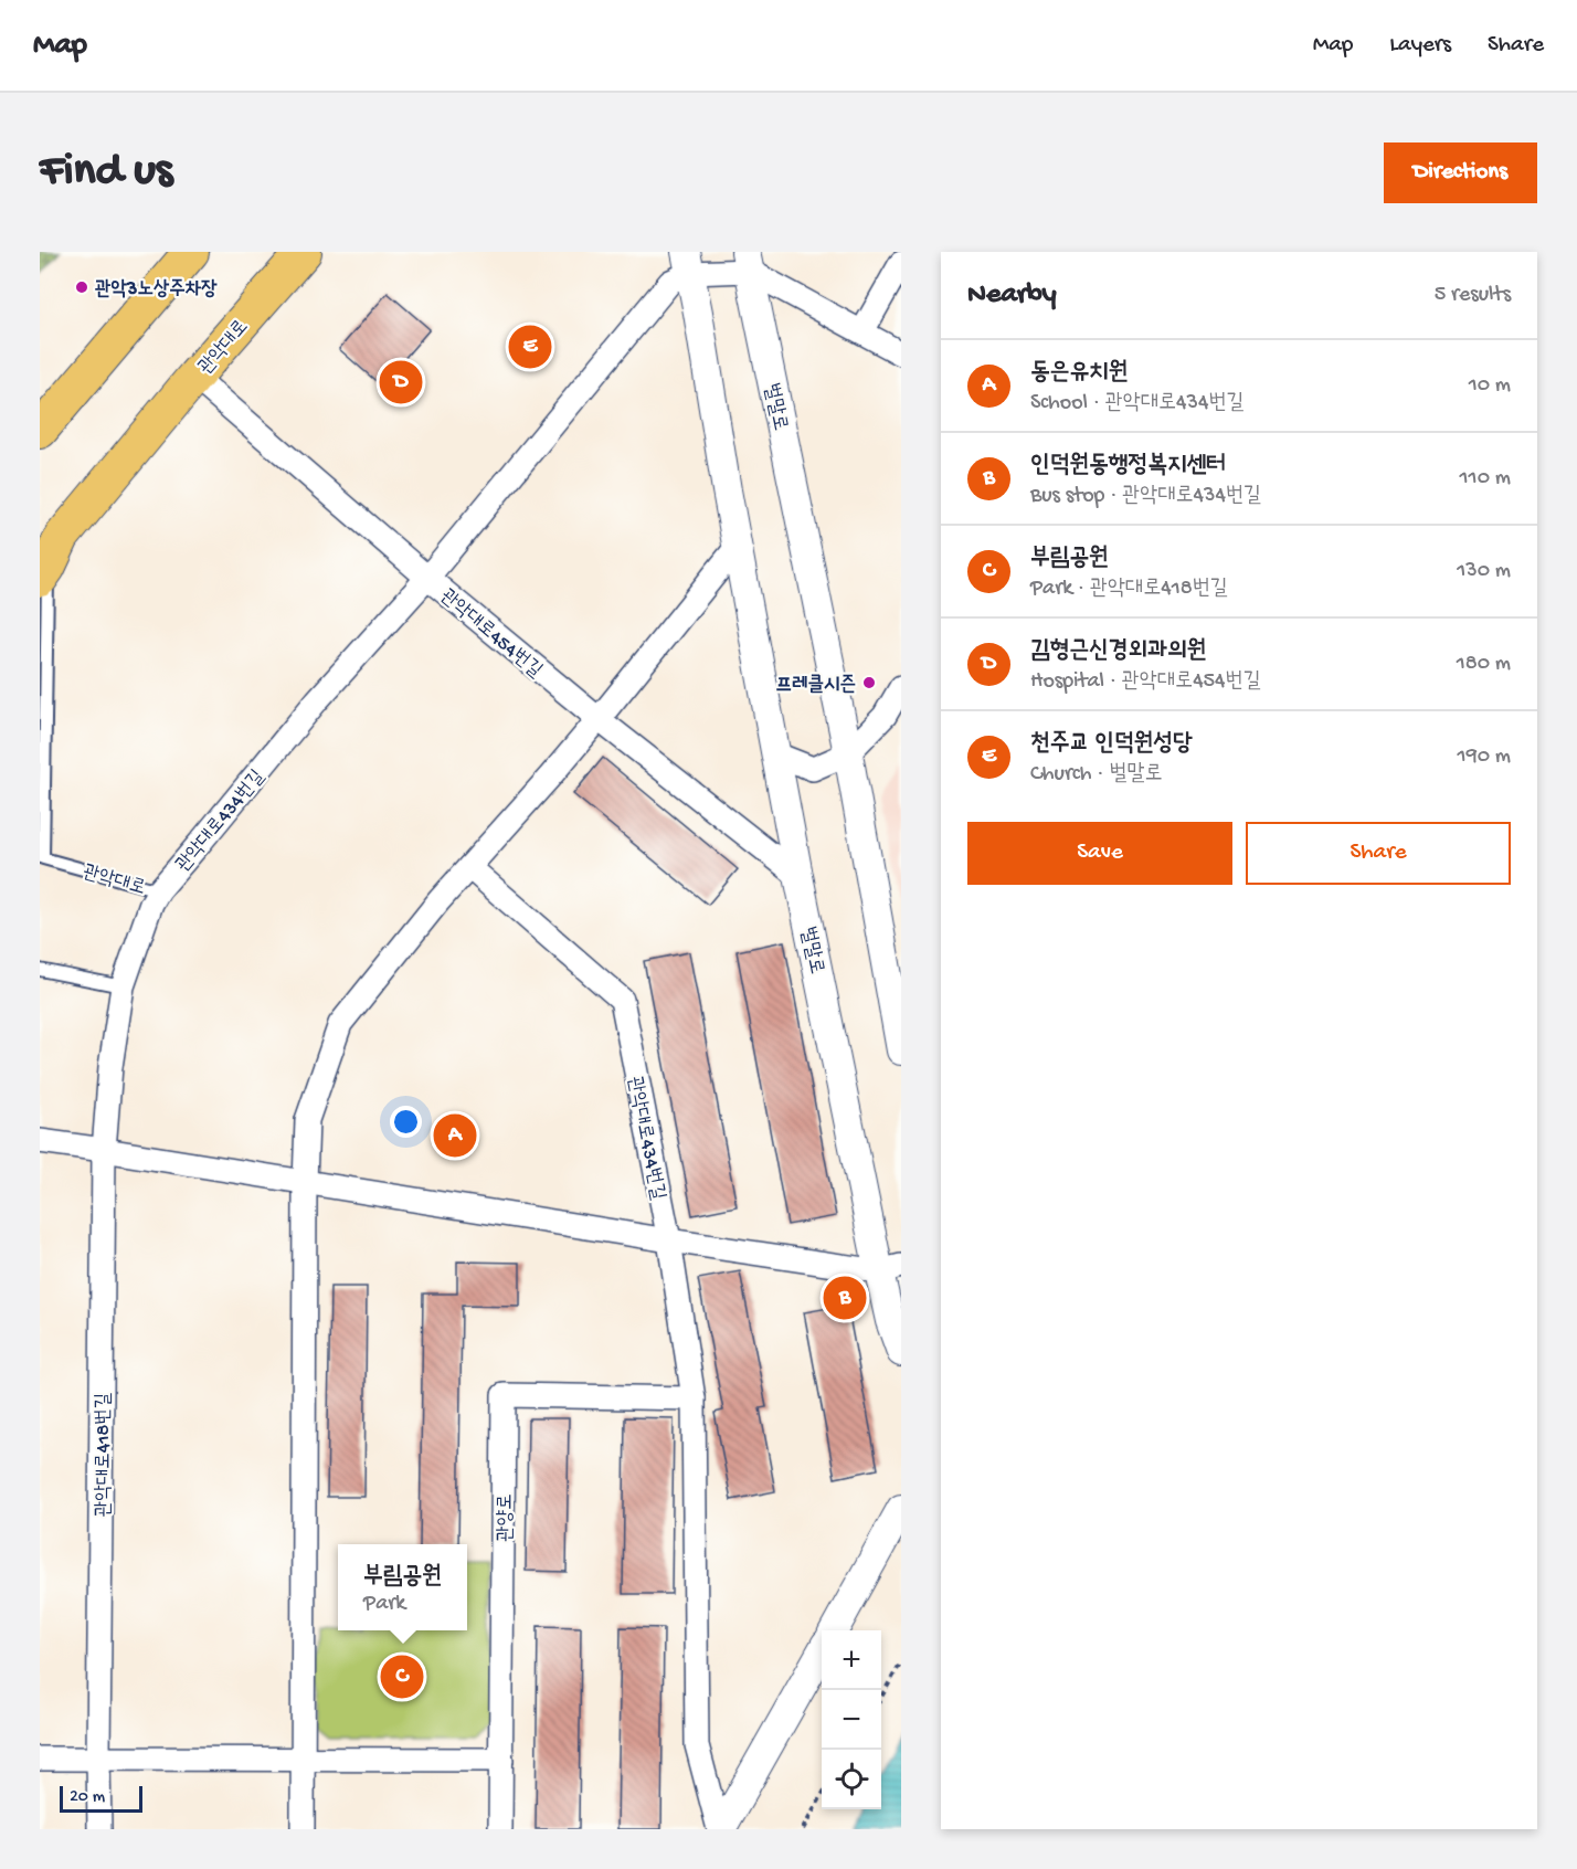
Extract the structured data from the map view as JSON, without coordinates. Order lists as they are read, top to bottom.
{
  "streets": {
    "main road": ["관악대로"],
    "street": [
      "벌말로",
      "관악대로454번길",
      "관악대로434번길",
      "관악대로418번길",
      "관양로"
    ]
  },
  "crossings": [
    ["관악대로", "관악대로454번길"],
    ["관악대로", "관악대로434번길"],
    ["벌말로", "관악대로454번길"],
    ["관악대로454번길", "관악대로434번길"],
    ["관악대로434번길", "관악대로418번길"]
  ],
  "places": ["관악3노상주차장", "프레클시즌"],
  "scale_bar": "20 m",
  "page": {
    "header": "Map",
    "nav": ["Map", "Layers", "Share"],
    "buttons": [
      "Directions",
      ["Save", "Share"]
    ],
    "title": "Find us",
    "heading": ["Nearby", "5 results"],
    "pins": [
      "E",
      "D",
      "A",
      "B",
      "C"
    ],
    "list": [
      {
        "mark": "A",
        "name": "동은유치원",
        "note": "School · 관악대로434번길",
        "value": "10 m"
      },
      {
        "mark": "B",
        "name": "인덕원동행정복지센터",
        "note": "Bus stop · 관악대로434번길",
        "value": "110 m"
      },
      {
        "mark": "C",
        "name": "부림공원",
        "note": "Park · 관악대로418번길",
        "value": "130 m"
      },
      {
        "mark": "D",
        "name": "김형근신경외과의원",
        "note": "Hospital · 관악대로454번길",
        "value": "180 m"
      },
      {
        "mark": "E",
        "name": "천주교 인덕원성당",
        "note": "Church · 벌말로",
        "value": "190 m"
      }
    ],
    "popup": ["부림공원", "Park"],
    "map_buttons": ["+", "−"],
    "scale": "20 m"
  }
}
